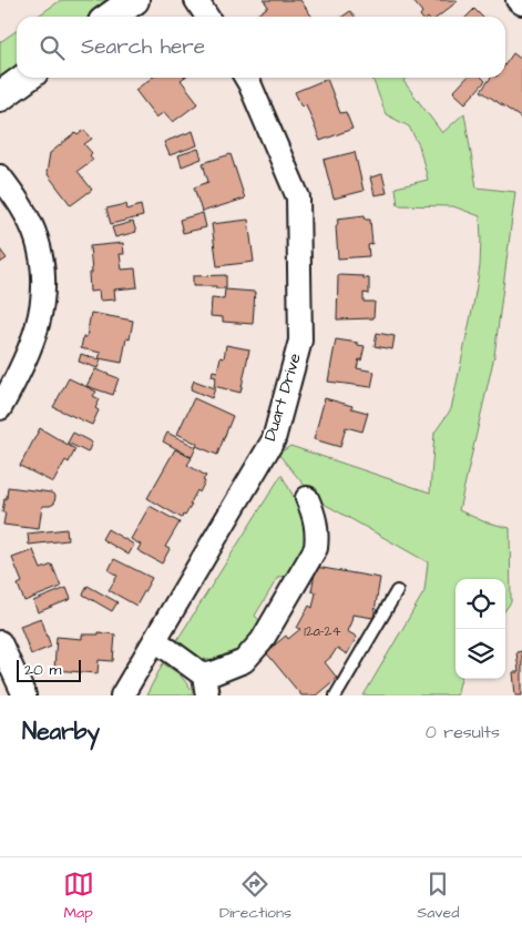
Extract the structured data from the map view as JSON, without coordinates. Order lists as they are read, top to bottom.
{
  "streets": {
    "street": ["Duart Drive"]
  },
  "house_numbers": ["12a-24"],
  "scale_bar": "20 m",
  "page": {
    "search": "Search here",
    "scale": "20 m",
    "heading": ["Nearby", "0 results"],
    "nav": ["Map", "Directions", "Saved"]
  }
}
